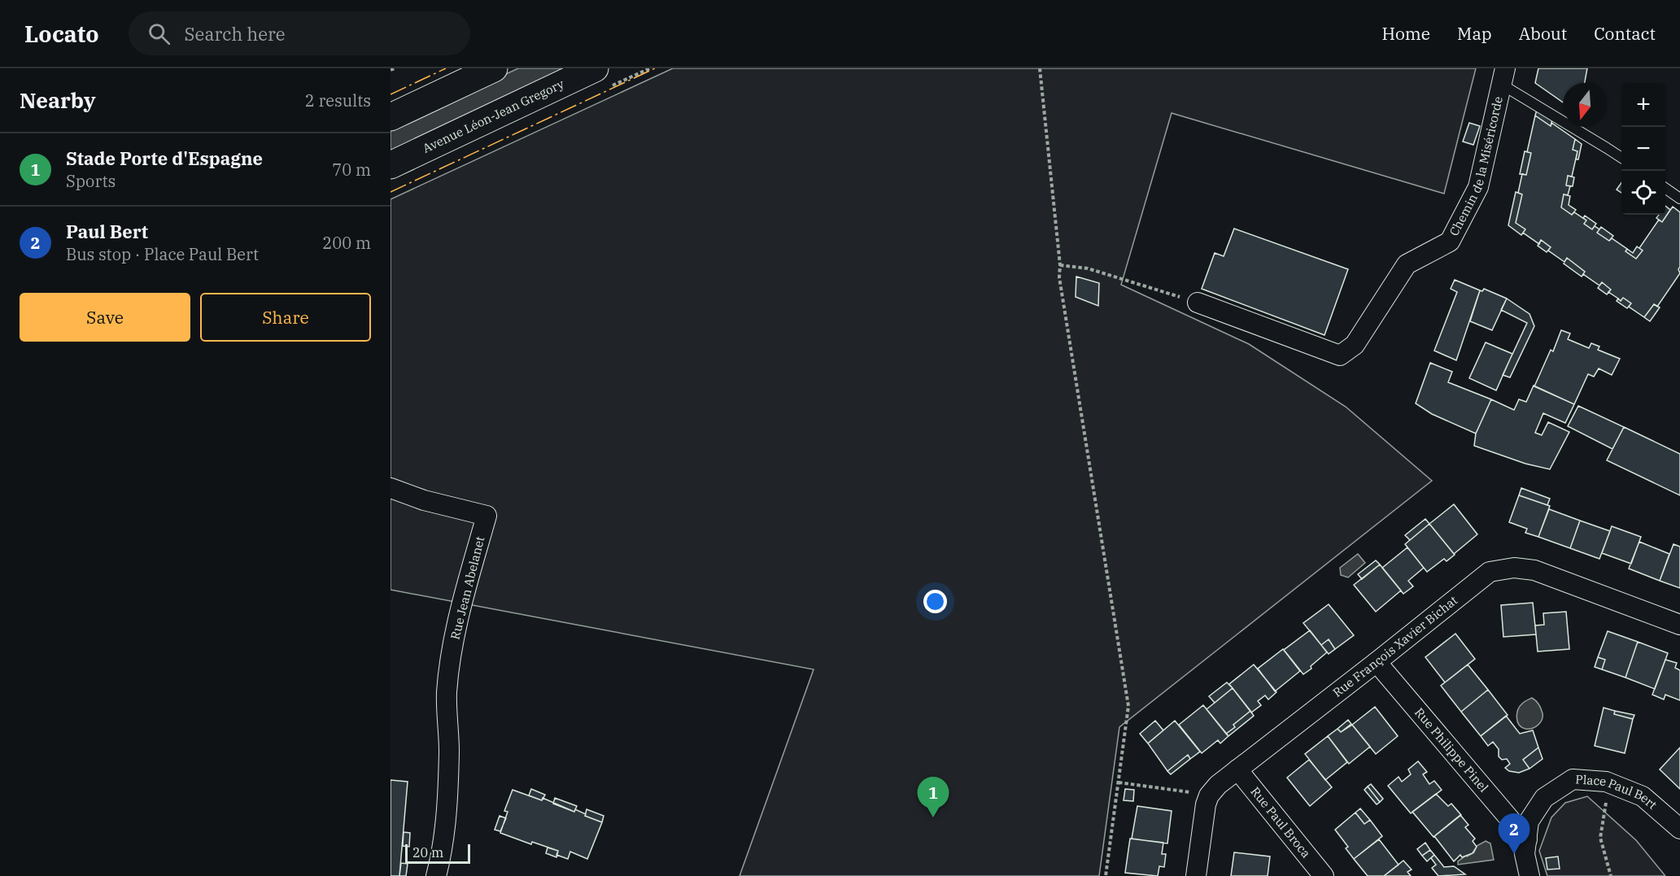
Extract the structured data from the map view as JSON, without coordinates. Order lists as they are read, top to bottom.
{
  "streets": {
    "street": [
      "Avenue Léon-Jean Gregory",
      "Chemin de la Miséricorde",
      "Rue Jean Abelanet",
      "Rue François Xavier Bichat",
      "Rue Philippe Pinel",
      "Place Paul Bert",
      "Rue Paul Broca"
    ]
  },
  "crossings": [
    ["Rue François Xavier Bichat", "Rue Philippe Pinel"],
    ["Rue François Xavier Bichat", "Rue Paul Broca"],
    ["Rue Philippe Pinel", "Place Paul Bert"]
  ],
  "scale_bar": "20 m",
  "north": "bottom",
  "page": {
    "header": "Locato",
    "search": "Search here",
    "nav": [
      "Home",
      "Map",
      "About",
      "Contact"
    ],
    "heading": ["Nearby", "2 results"],
    "map_buttons": ["+", "−"],
    "list": [
      {
        "mark": "1",
        "name": "Stade Porte d'Espagne",
        "note": "Sports",
        "value": "70 m"
      },
      {
        "mark": "2",
        "name": "Paul Bert",
        "note": "Bus stop · Place Paul Bert",
        "value": "200 m"
      }
    ],
    "buttons": ["Save", "Share"],
    "pins": ["1", "2"],
    "scale": "20 m"
  }
}
